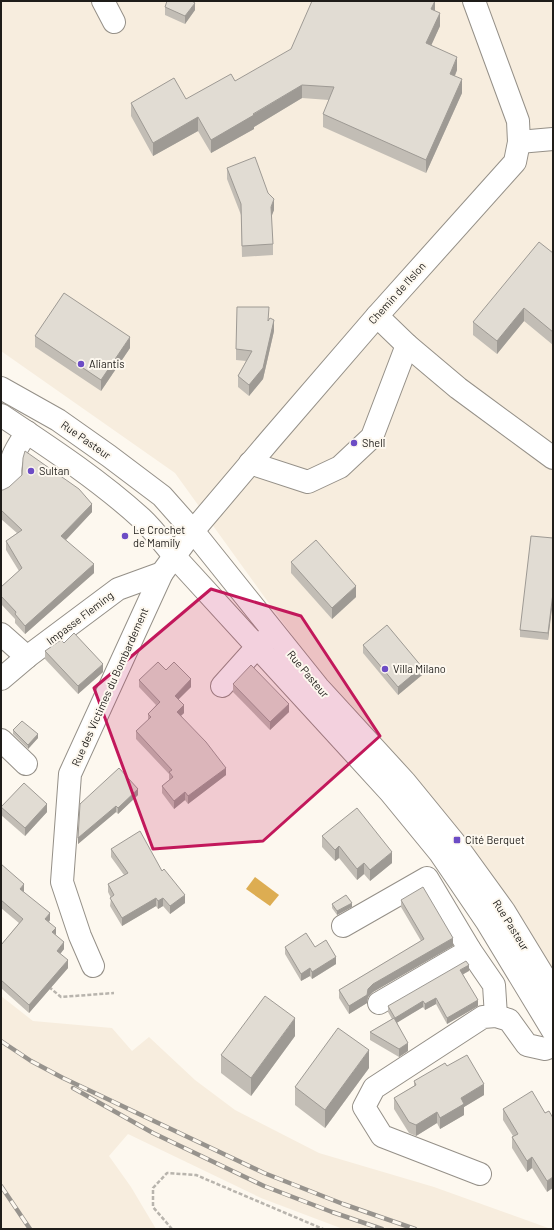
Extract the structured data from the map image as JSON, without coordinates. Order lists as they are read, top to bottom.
{
  "streets": {
    "main road": [
      "Chemin de l'Islon",
      "Rue Pasteur",
      "Impasse Fleming",
      "Rue des Victimes du Bombardement"
    ]
  },
  "crossings": [
    ["Chemin de l'Islon", "Rue Pasteur"],
    ["Chemin de l'Islon", "Impasse Fleming"],
    ["Chemin de l'Islon", "Rue des Victimes du Bombardement"],
    ["Rue Pasteur", "Impasse Fleming"],
    ["Rue Pasteur", "Rue des Victimes du Bombardement"],
    ["Impasse Fleming", "Rue des Victimes du Bombardement"]
  ],
  "places": {
    "other": [
      "Aliantis",
      "Shell",
      "Sultan",
      "Le Crochet de Mamily",
      "Villa Milano"
    ],
    "transit": ["Cité Berquet"]
  }
}
